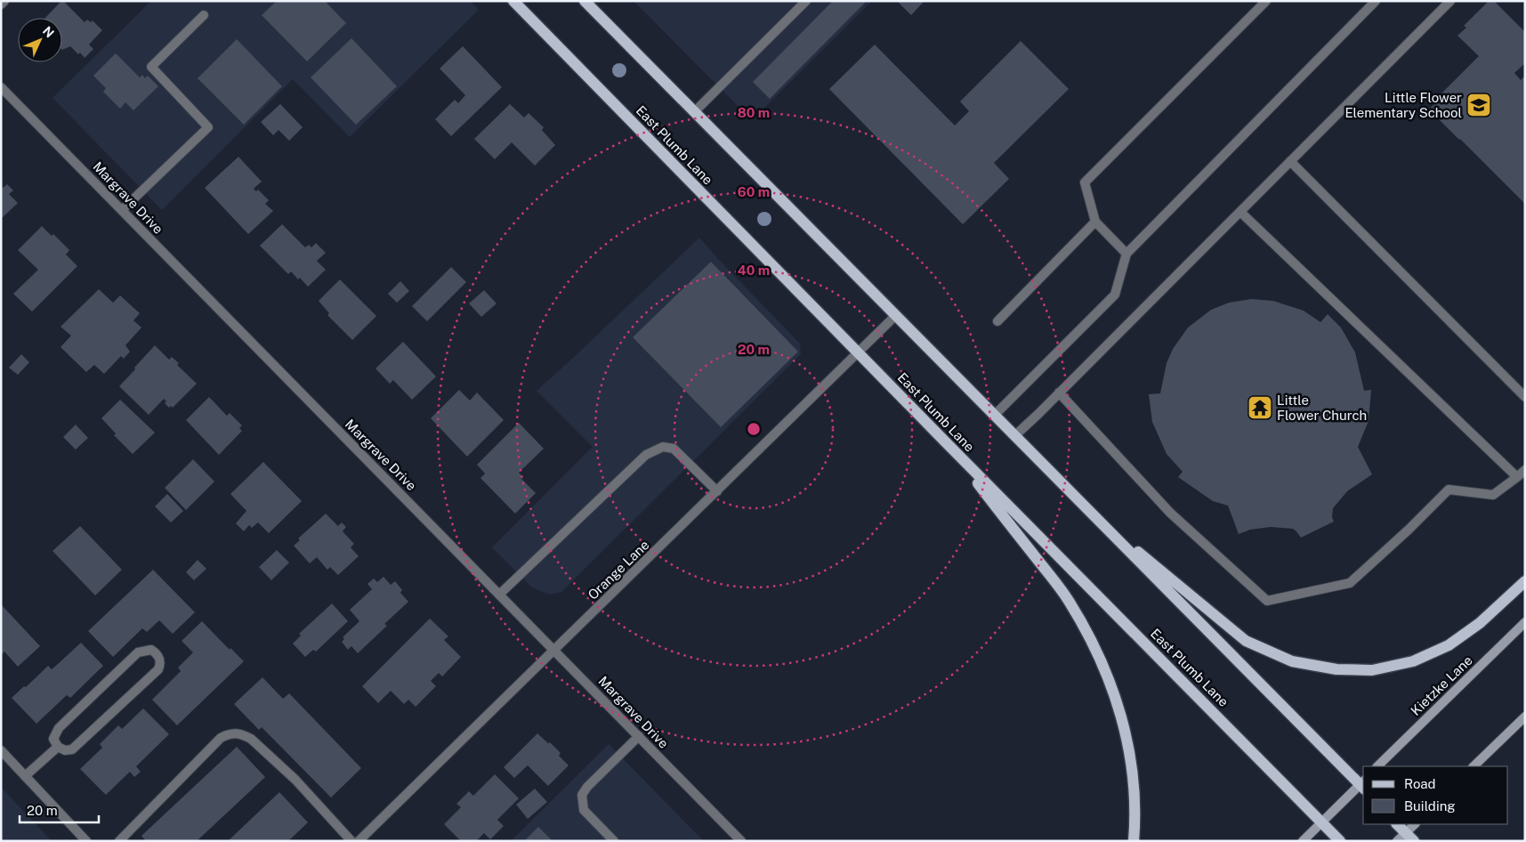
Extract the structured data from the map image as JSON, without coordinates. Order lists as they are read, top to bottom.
{
  "streets": {
    "main road": ["East Plumb Lane", "Kietzke Lane"],
    "street": ["Margrave Drive", "Orange Lane"]
  },
  "crossings": [
    ["East Plumb Lane", "Orange Lane"],
    ["Margrave Drive", "Orange Lane"]
  ],
  "places": {
    "school or university": ["Little Flower Elementary School"],
    "temple": ["Little Flower Church"]
  },
  "legend": ["Road", "Building"],
  "scale_bar": "20 m",
  "north": "top right",
  "rings": [
    "80 m",
    "60 m",
    "40 m",
    "20 m"
  ]
}
